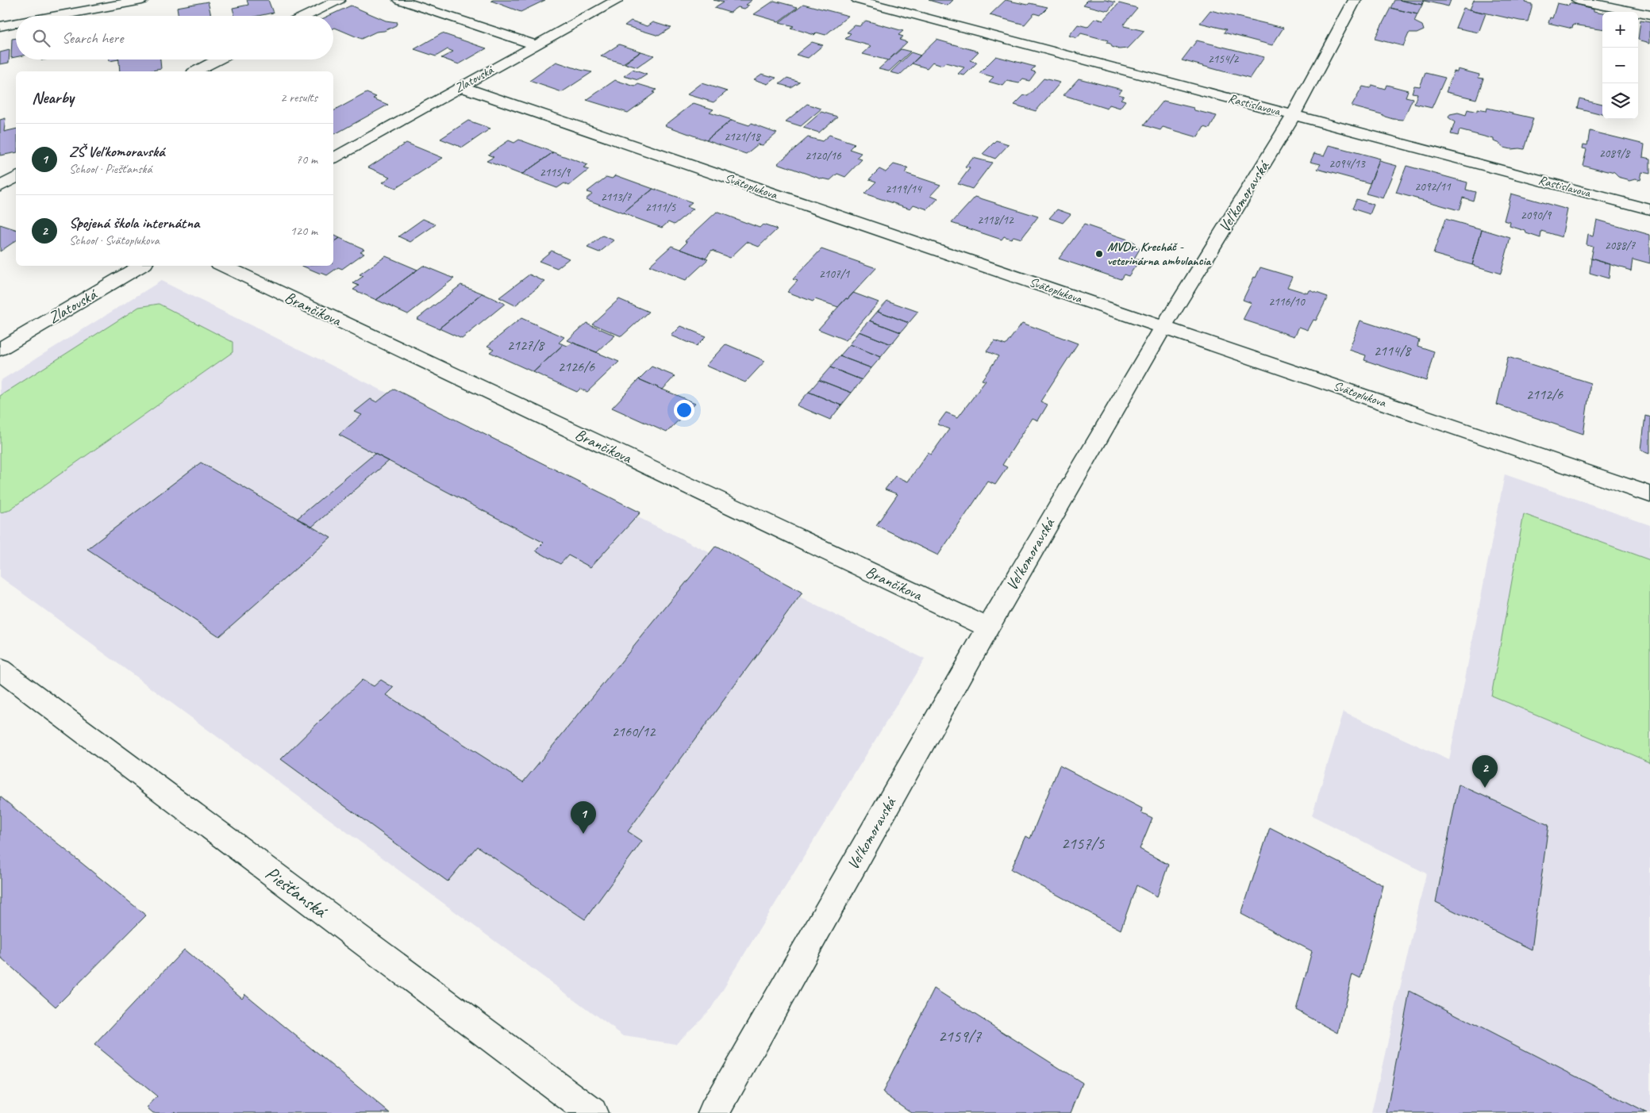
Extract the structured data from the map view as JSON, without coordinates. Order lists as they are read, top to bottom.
{
  "streets": {
    "street": [
      "Zlatovská",
      "Rastislavova",
      "Svätoplukova",
      "Veľkomoravská",
      "Brančíkova",
      "Piešťanská"
    ]
  },
  "crossings": [
    ["Zlatovská", "Svätoplukova"],
    ["Rastislavova", "Veľkomoravská"],
    ["Svätoplukova", "Veľkomoravská"],
    ["Veľkomoravská", "Brančíkova"]
  ],
  "places": ["MVDr. Krecháč - veterinárna ambulancia"],
  "house_numbers": [
    "2154/2",
    "2121/18",
    "2089/8",
    "2120/16",
    "2094/13",
    "2115/9",
    "2092/11",
    "2119/14",
    "2113/7",
    "2111/5",
    "2090/9",
    "2118/12",
    "2088/7",
    "2107/1",
    "2116/10",
    "2127/8",
    "2114/8",
    "2126/6",
    "2112/6",
    "2160/12",
    "2157/5",
    "2159/7"
  ],
  "page": {
    "map_buttons": ["+", "−"],
    "search": "Search here",
    "heading": ["Nearby", "2 results"],
    "list": [
      {
        "mark": "1",
        "name": "ZŠ Veľkomoravská",
        "note": "School · Piešťanská",
        "value": "70 m"
      },
      {
        "mark": "2",
        "name": "Spojená škola internátna",
        "note": "School · Svätoplukova",
        "value": "120 m"
      }
    ],
    "pins": ["2", "1"]
  }
}
